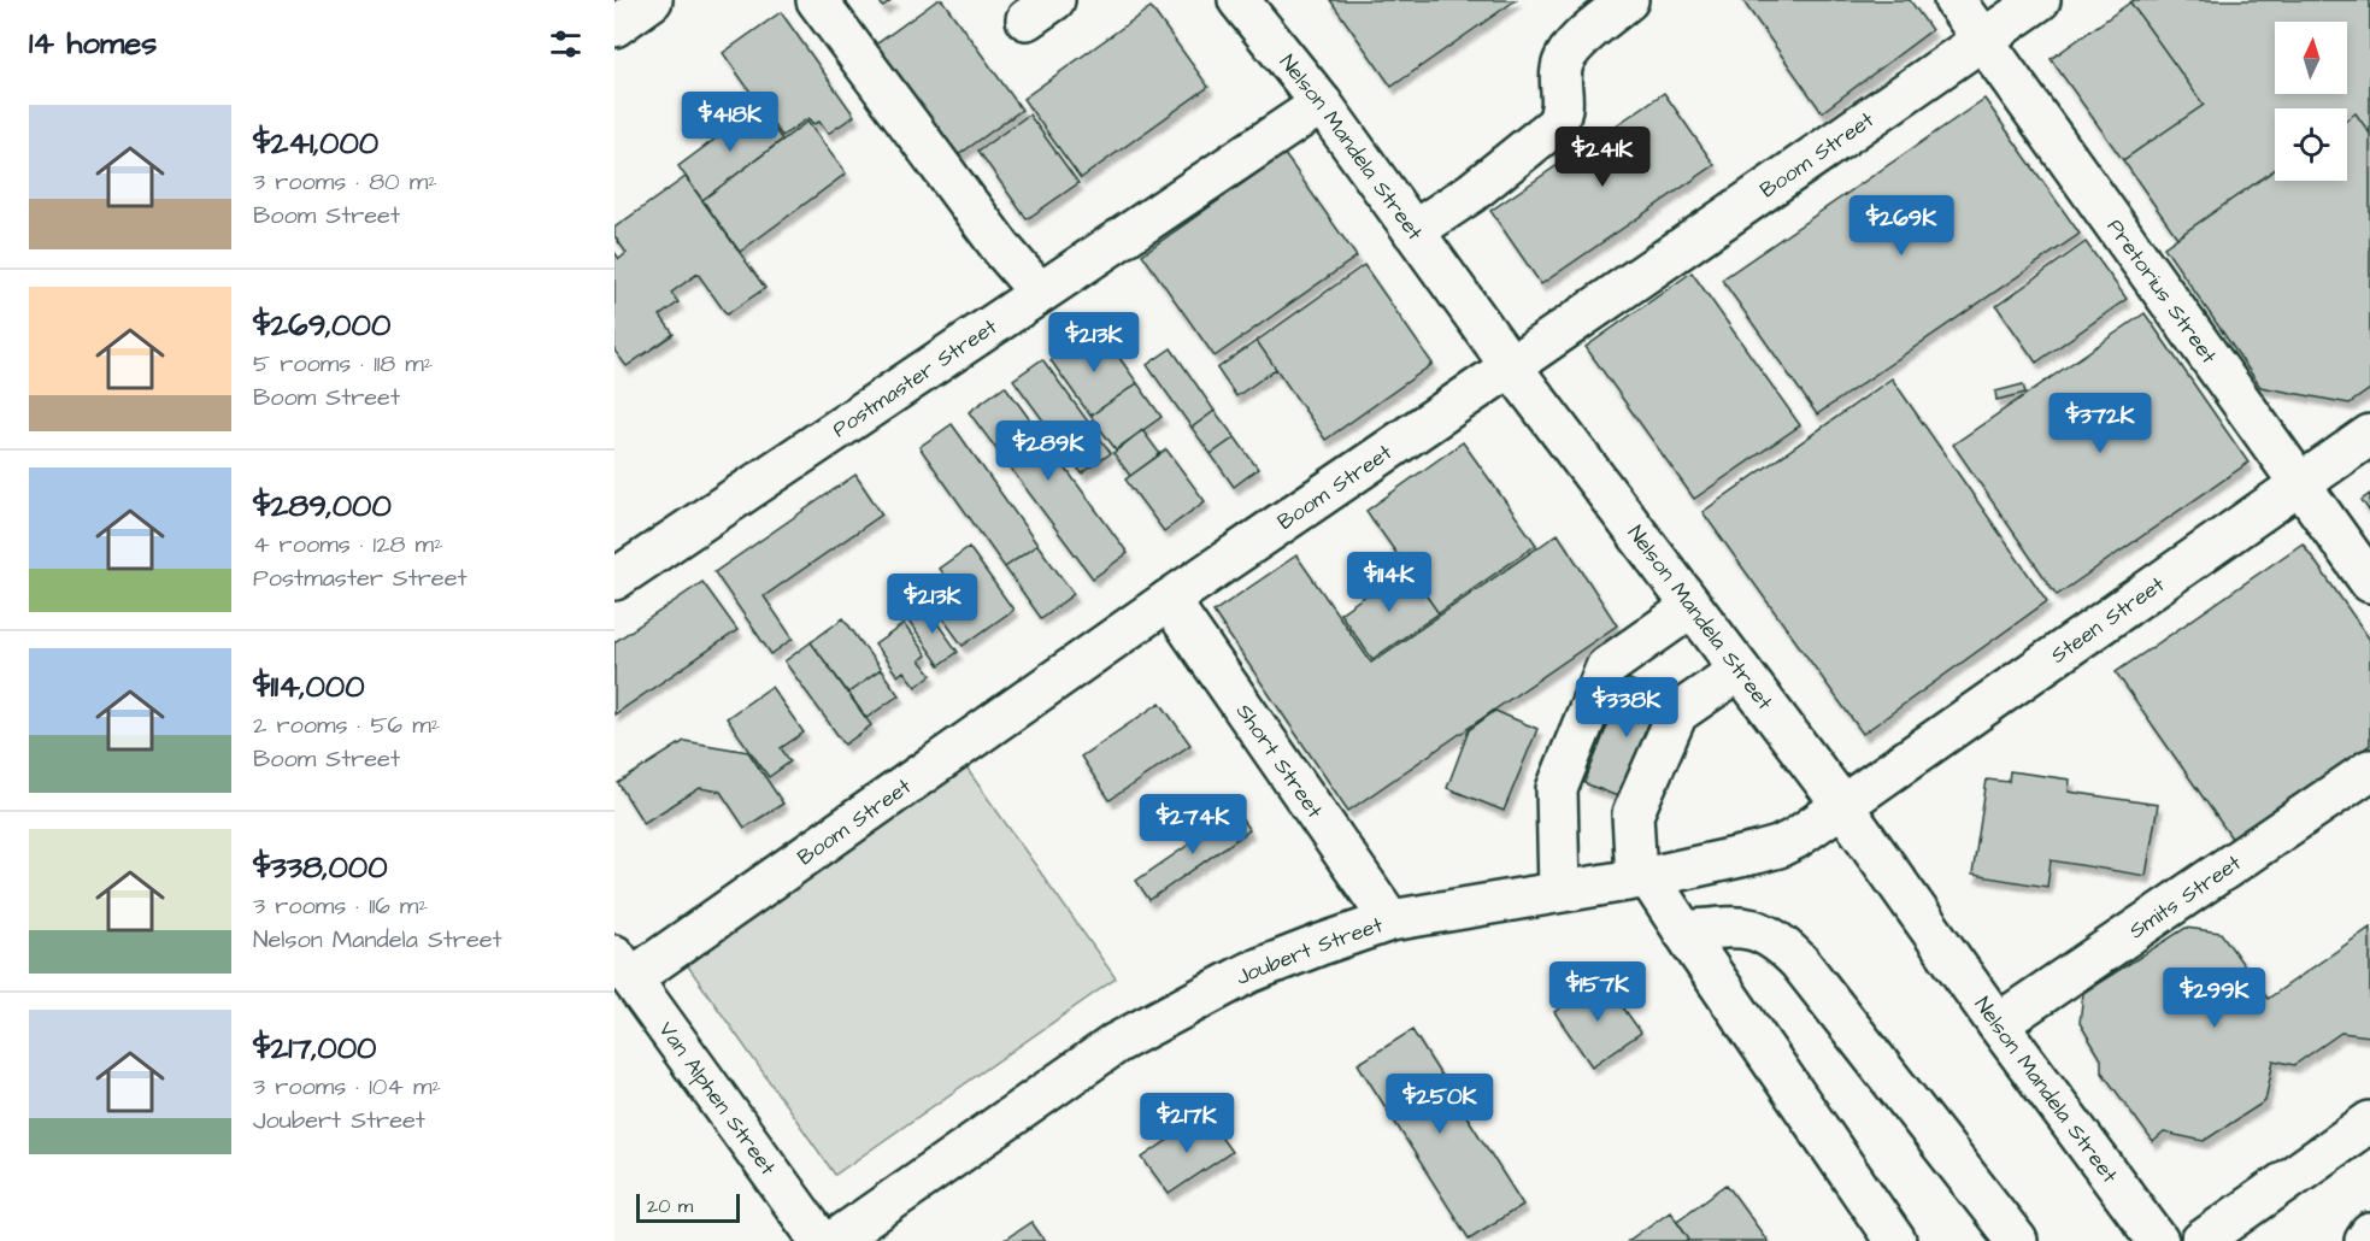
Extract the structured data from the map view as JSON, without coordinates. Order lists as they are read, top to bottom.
{
  "streets": {
    "street": [
      "Nelson Mandela Street",
      "Boom Street",
      "Pretorius Street",
      "Postmaster Street",
      "Steen Street",
      "Short Street",
      "Smits Street",
      "Joubert Street",
      "Van Alphen Street"
    ]
  },
  "crossings": [
    ["Nelson Mandela Street", "Boom Street"],
    ["Nelson Mandela Street", "Postmaster Street"],
    ["Nelson Mandela Street", "Steen Street"],
    ["Nelson Mandela Street", "Smits Street"],
    ["Nelson Mandela Street", "Joubert Street"],
    ["Boom Street", "Pretorius Street"],
    ["Boom Street", "Short Street"],
    ["Boom Street", "Van Alphen Street"],
    ["Pretorius Street", "Steen Street"],
    ["Steen Street", "Joubert Street"],
    ["Short Street", "Joubert Street"]
  ],
  "scale_bar": "20 m",
  "north": "top",
  "page": {
    "heading": "14 homes",
    "list": [
      {
        "name": "$241,000",
        "note": "3 rooms · 80 m² · Boom Street"
      },
      {
        "name": "$269,000",
        "note": "5 rooms · 118 m² · Boom Street"
      },
      {
        "name": "$289,000",
        "note": "4 rooms · 128 m² · Postmaster Street"
      },
      {
        "name": "$114,000",
        "note": "2 rooms · 56 m² · Boom Street"
      },
      {
        "name": "$338,000",
        "note": "3 rooms · 116 m² · Nelson Mandela Street"
      },
      {
        "name": "$217,000",
        "note": "3 rooms · 104 m² · Joubert Street"
      }
    ],
    "price": [
      "$418K",
      "$241K",
      "$269K",
      "$213K",
      "$372K",
      "$289K",
      "$114K",
      "$213K",
      "$338K",
      "$274K",
      "$157K",
      "$299K",
      "$250K",
      "$217K"
    ],
    "scale": "20 m"
  }
}
